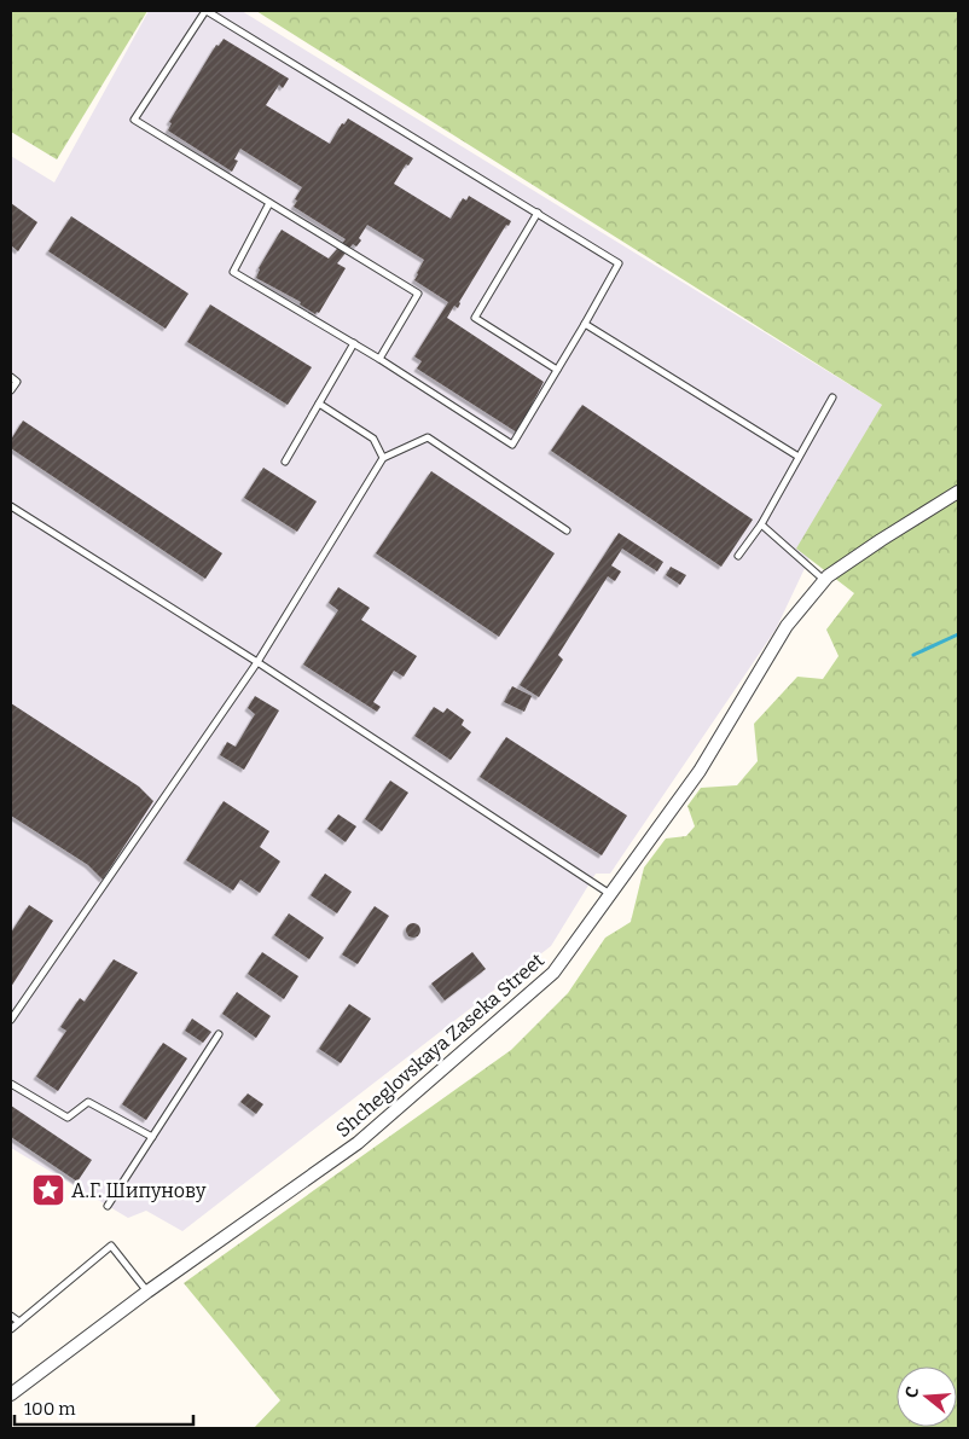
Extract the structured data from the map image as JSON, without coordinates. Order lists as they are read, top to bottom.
{
  "streets": {
    "street": ["Shcheglovskaya Zaseka Street"]
  },
  "places": {
    "place": ["А.Г. Шипунову"]
  },
  "scale_bar": "100 m",
  "north": "left"
}
